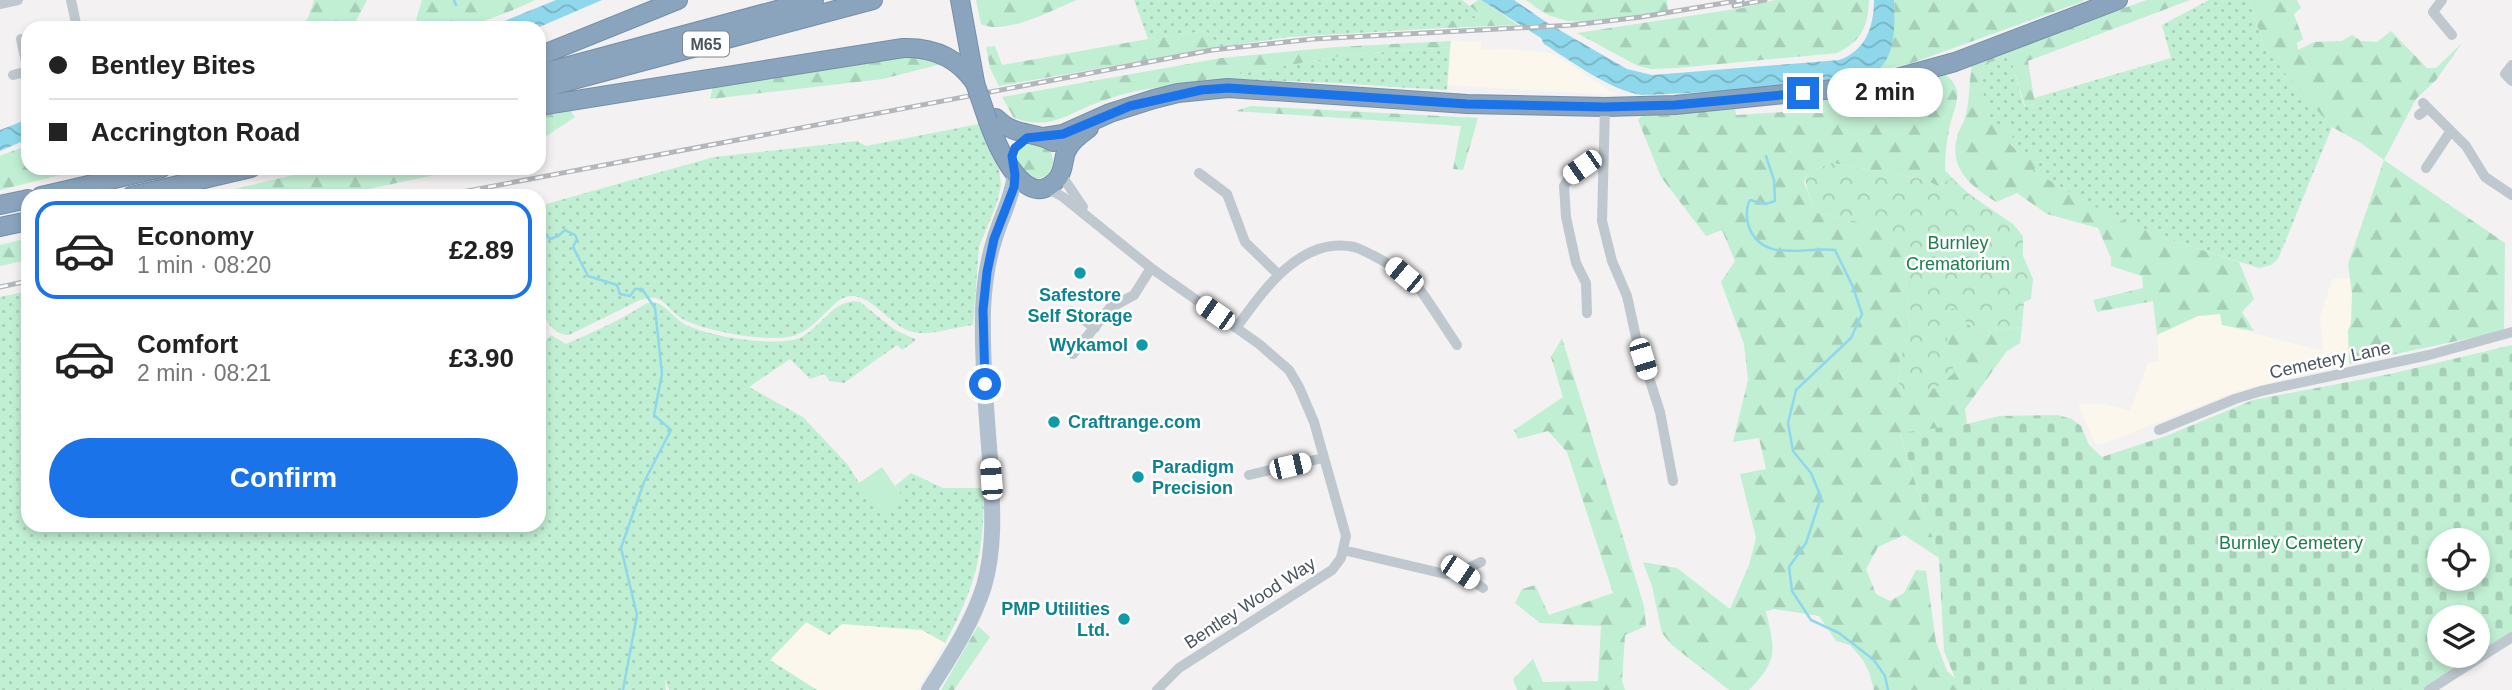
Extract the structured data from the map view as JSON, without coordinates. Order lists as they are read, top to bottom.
{
  "streets": {
    "highway": ["M65"],
    "street": ["Cemetery Lane", "Bentley Wood Way"]
  },
  "parks": ["Burnley Crematorium", "Burnley Cemetery"],
  "places": [
    "Safestore Self Storage",
    "Wykamol",
    "Craftrange.com",
    "Paradigm Precision",
    "PMP Utilities Ltd."
  ],
  "page": {
    "banner": ["Bentley Bites", "Accrington Road"],
    "bubble": "2 min",
    "list": [
      {
        "name": "Economy",
        "note": "1 min · 08:20",
        "value": "£2.89"
      },
      {
        "name": "Comfort",
        "note": "2 min · 08:21",
        "value": "£3.90"
      }
    ],
    "buttons": "Confirm"
  }
}
